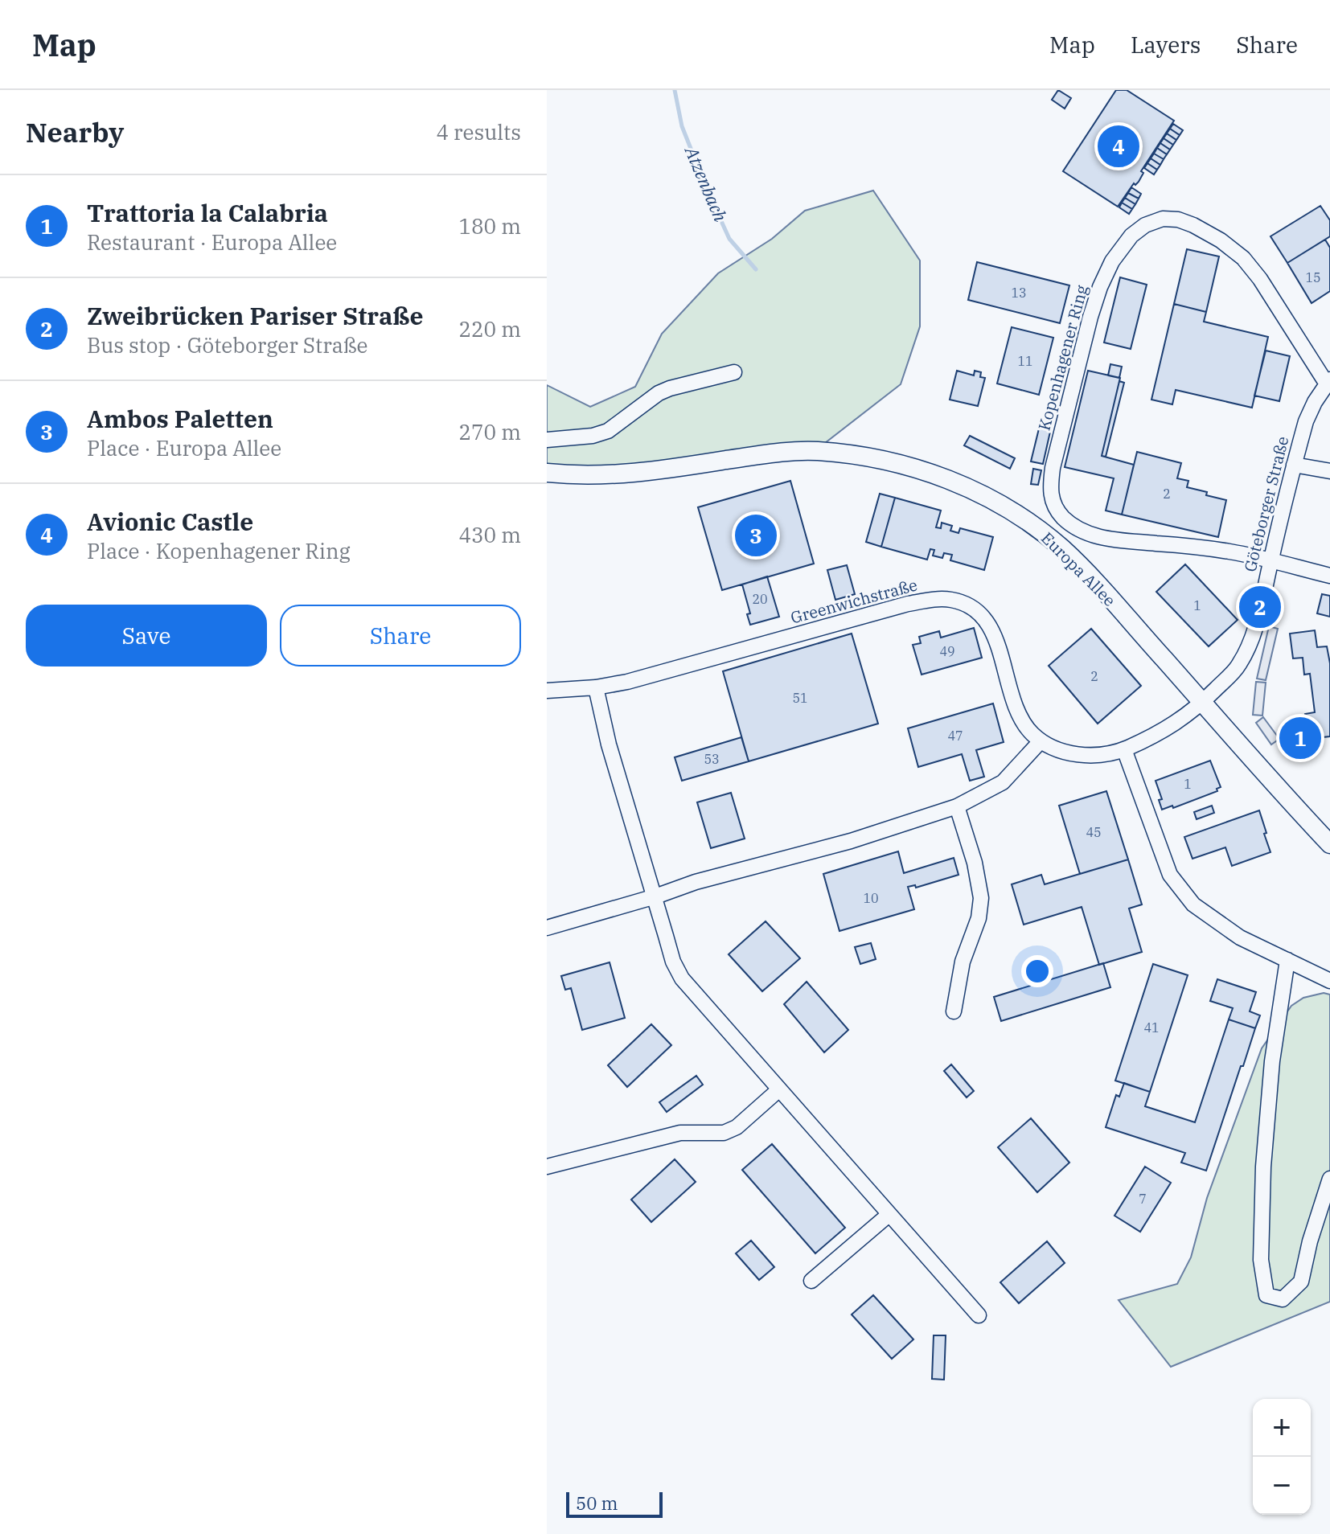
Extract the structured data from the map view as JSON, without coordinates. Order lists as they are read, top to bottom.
{
  "streets": {
    "main road": ["Europa Allee"],
    "street": ["Kopenhagener Ring", "Göteborger Straße", "Greenwichstraße"]
  },
  "crossings": [
    ["Kopenhagener Ring", "Göteborger Straße"],
    ["Göteborger Straße", "Europa Allee"],
    ["Göteborger Straße", "Greenwichstraße"],
    ["Europa Allee", "Greenwichstraße"]
  ],
  "water": ["Atzenbach"],
  "house_numbers": [
    "15",
    "13",
    "11",
    "2",
    "20",
    "1",
    "49",
    "2",
    "51",
    "47",
    "53",
    "1",
    "45",
    "10",
    "41",
    "7"
  ],
  "scale_bar": "50 m",
  "page": {
    "header": "Map",
    "nav": ["Map", "Layers", "Share"],
    "heading": ["Nearby", "4 results"],
    "pins": [
      "4",
      "3",
      "2",
      "1"
    ],
    "list": [
      {
        "mark": "1",
        "name": "Trattoria la Calabria",
        "note": "Restaurant · Europa Allee",
        "value": "180 m"
      },
      {
        "mark": "2",
        "name": "Zweibrücken Pariser Straße",
        "note": "Bus stop · Göteborger Straße",
        "value": "220 m"
      },
      {
        "mark": "3",
        "name": "Ambos Paletten",
        "note": "Place · Europa Allee",
        "value": "270 m"
      },
      {
        "mark": "4",
        "name": "Avionic Castle",
        "note": "Place · Kopenhagener Ring",
        "value": "430 m"
      }
    ],
    "buttons": ["Save", "Share"],
    "map_buttons": ["+", "−"],
    "scale": "50 m"
  }
}
